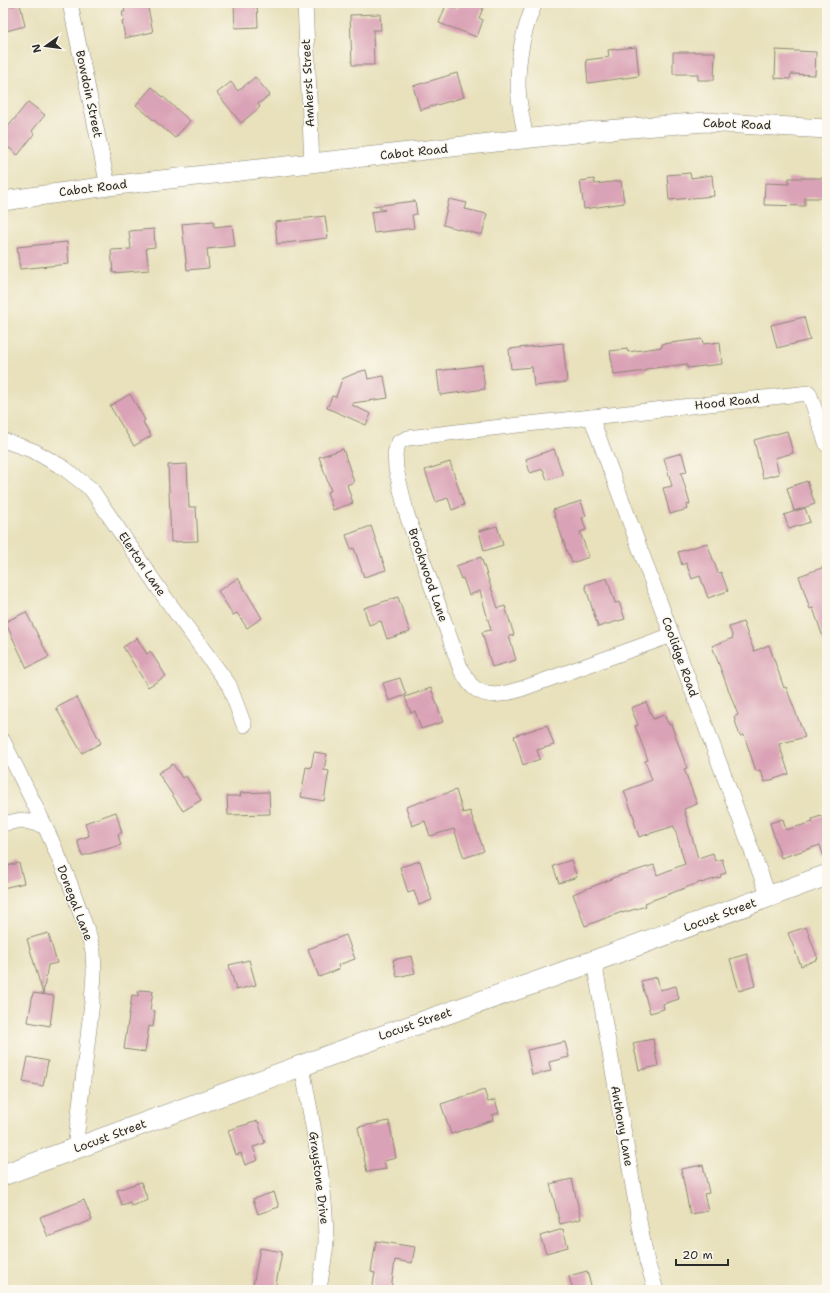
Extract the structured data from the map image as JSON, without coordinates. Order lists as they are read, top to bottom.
{
  "streets": {
    "main road": ["Locust Street"],
    "street": [
      "Amherst Street",
      "Bowdoin Street",
      "Cabot Road",
      "Hood Road",
      "Elerton Lane",
      "Brookwood Lane",
      "Coolidge Road",
      "Donegal Lane",
      "Anthony Lane",
      "Graystone Drive"
    ]
  },
  "crossings": [
    ["Amherst Street", "Cabot Road"],
    ["Bowdoin Street", "Cabot Road"],
    ["Hood Road", "Brookwood Lane"],
    ["Hood Road", "Coolidge Road"],
    ["Brookwood Lane", "Coolidge Road"],
    ["Coolidge Road", "Locust Street"],
    ["Donegal Lane", "Locust Street"],
    ["Locust Street", "Anthony Lane"],
    ["Locust Street", "Graystone Drive"]
  ],
  "scale_bar": "20 m",
  "north": "left"
}
